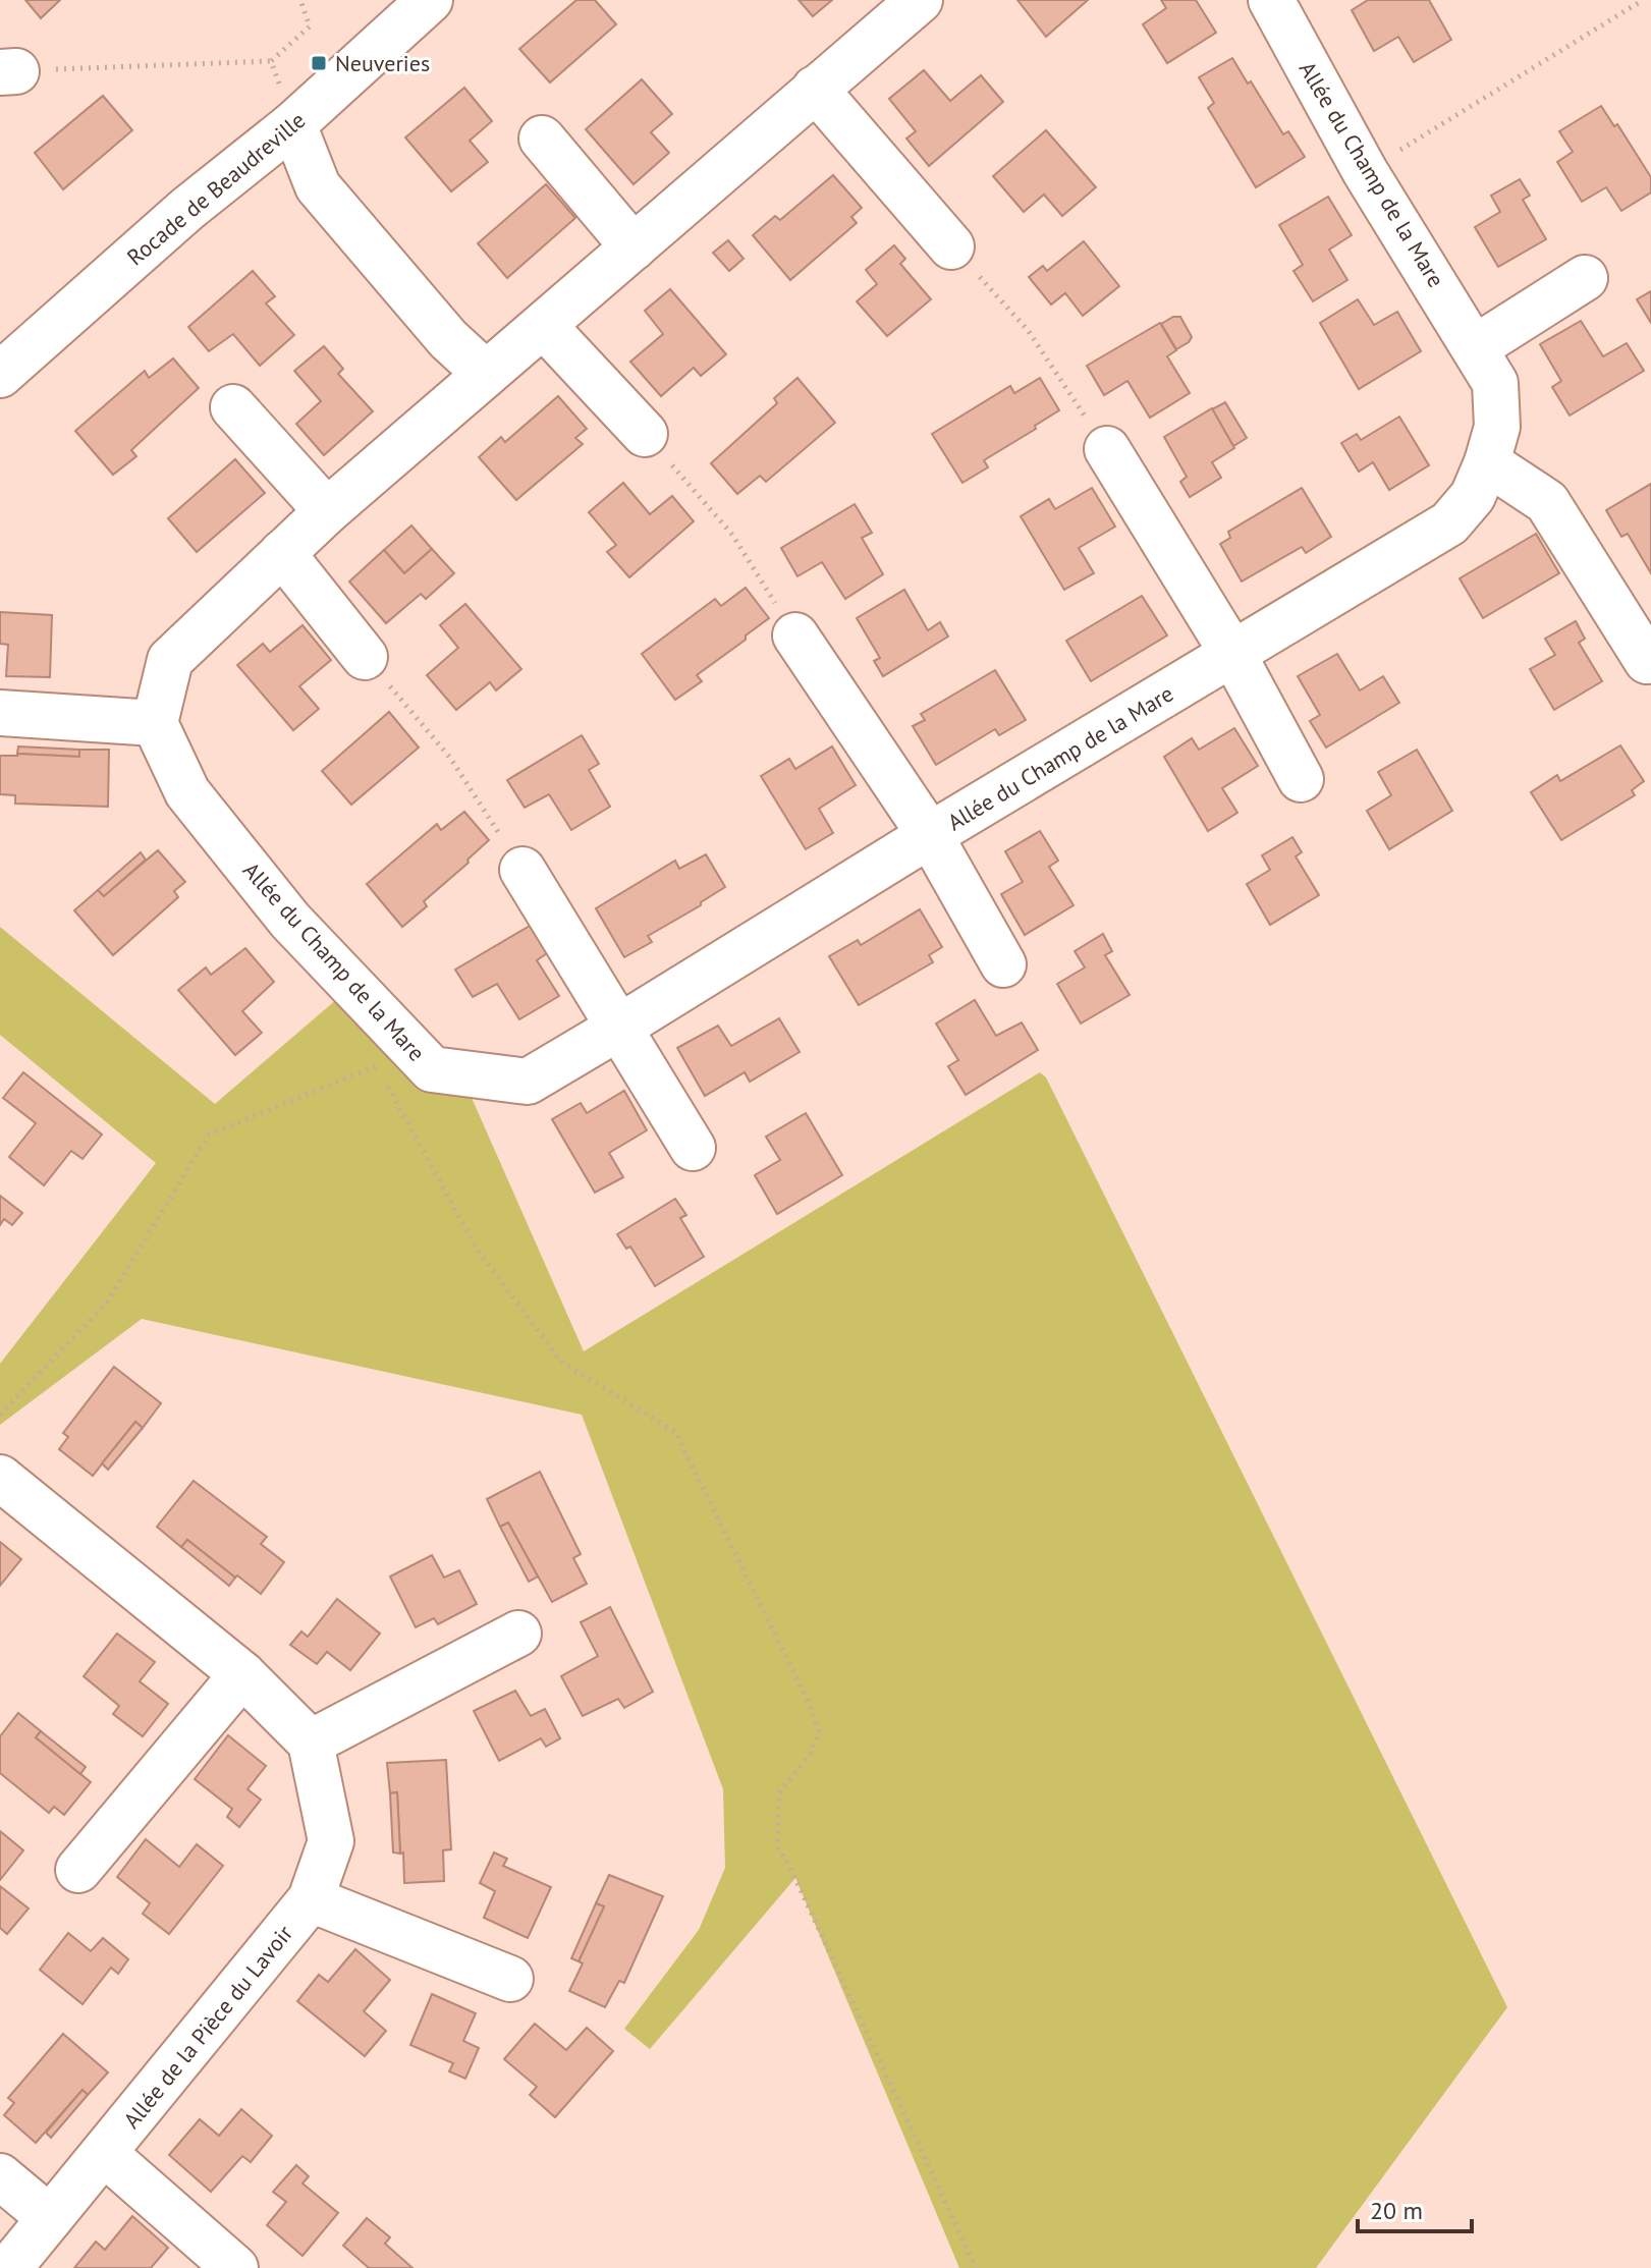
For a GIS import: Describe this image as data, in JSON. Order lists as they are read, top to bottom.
{
  "streets": {
    "street": ["Allée du Champ de la Mare", "Rocade de Beaudreville", "Allée de la Pièce du Lavoir"]
  },
  "places": {
    "transit": ["Neuveries"]
  },
  "scale_bar": "20 m"
}
